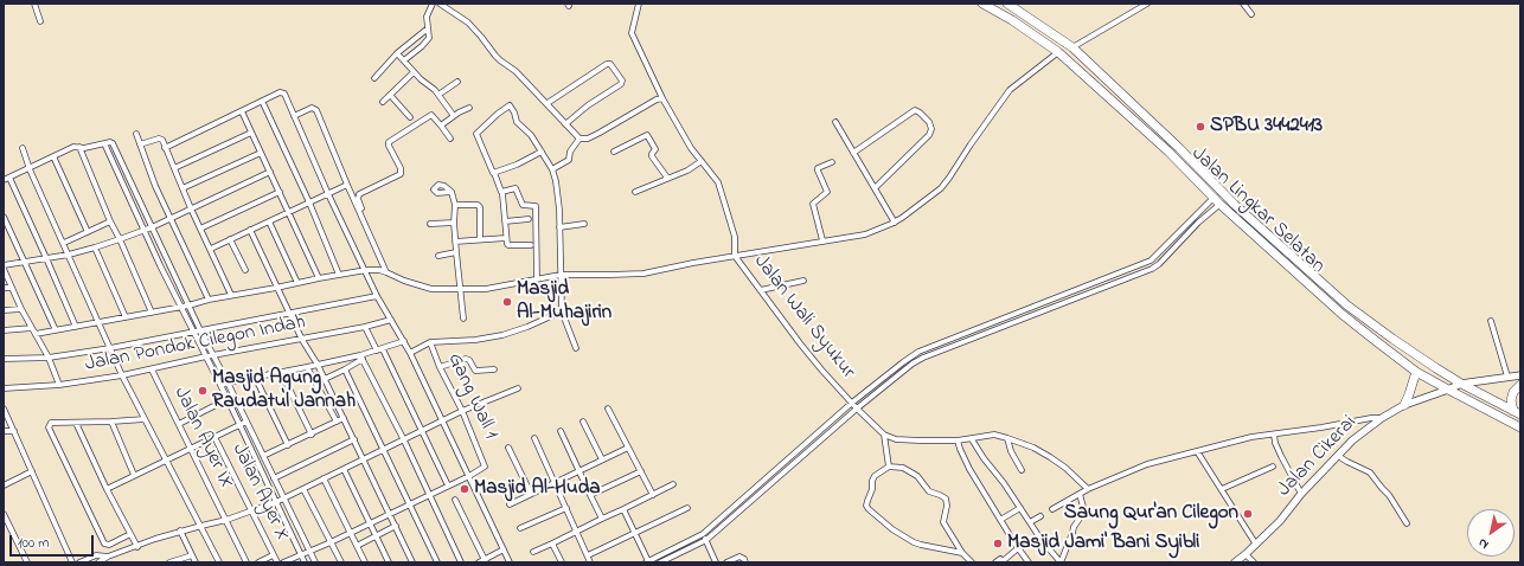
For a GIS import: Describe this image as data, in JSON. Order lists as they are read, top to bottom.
{
  "streets": {
    "highway": ["Jalan Lingkar Selatan"],
    "street": [
      "Jalan Wali Syukur",
      "Jalan Pondok Cilegon Indah",
      "Gang Wall 1",
      "Jalan Ayer IX",
      "Jalan Cikerai",
      "Jalan Ayer X"
    ]
  },
  "crossings": [
    ["Jalan Lingkar Selatan", "Jalan Cikerai"],
    ["Jalan Pondok Cilegon Indah", "Jalan Ayer IX"]
  ],
  "places": [
    "SPBU 3442413",
    "Masjid Al-Muhajirin",
    "Masjid Agung Raudatul Jannah",
    "Masjid Al-Huda",
    "Saung Qur'an Cilegon",
    "Masjid Jami' Bani Syibli"
  ],
  "scale_bar": "100 m",
  "north": "bottom left"
}
